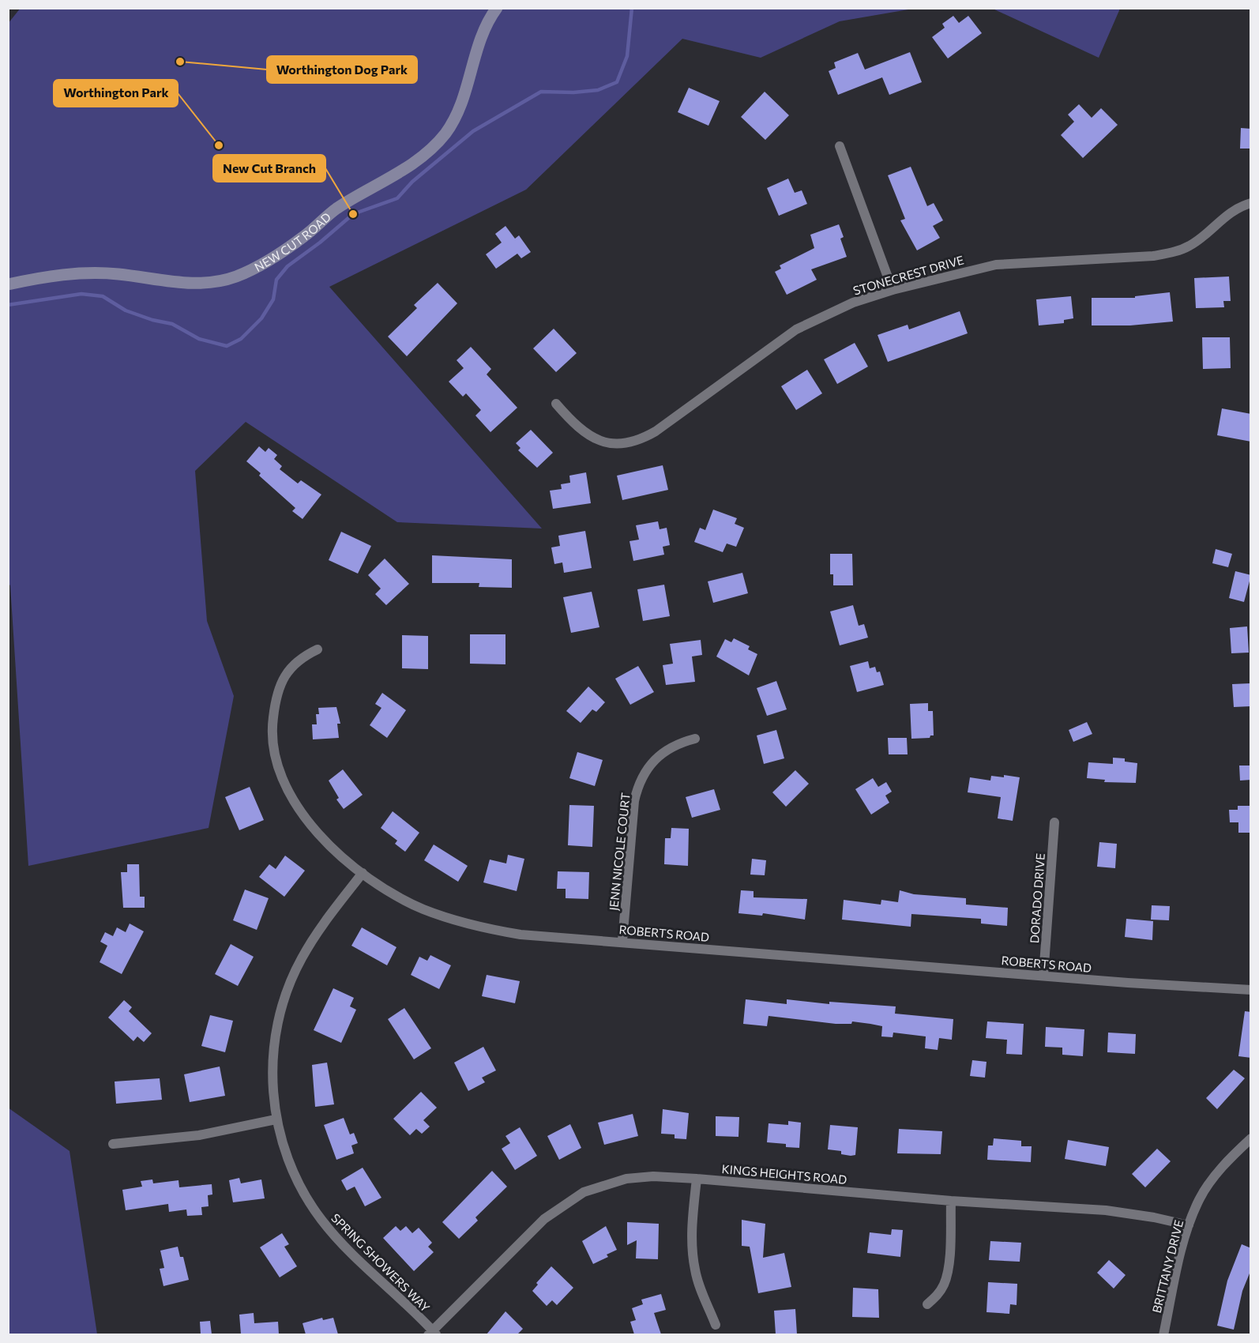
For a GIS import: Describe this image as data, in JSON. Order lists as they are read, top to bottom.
{
  "streets": {
    "street": [
      "NEW CUT ROAD",
      "STONECREST DRIVE",
      "JENN NICOLE COURT",
      "DORADO DRIVE",
      "ROBERTS ROAD",
      "KINGS HEIGHTS ROAD",
      "SPRING SHOWERS WAY",
      "BRITTANY DRIVE"
    ]
  },
  "crossings": [
    ["JENN NICOLE COURT", "ROBERTS ROAD"],
    ["DORADO DRIVE", "ROBERTS ROAD"],
    ["ROBERTS ROAD", "SPRING SHOWERS WAY"],
    ["KINGS HEIGHTS ROAD", "SPRING SHOWERS WAY"],
    ["KINGS HEIGHTS ROAD", "BRITTANY DRIVE"]
  ],
  "places": ["Worthington Dog Park", "Worthington Park", "New Cut Branch"]
}
